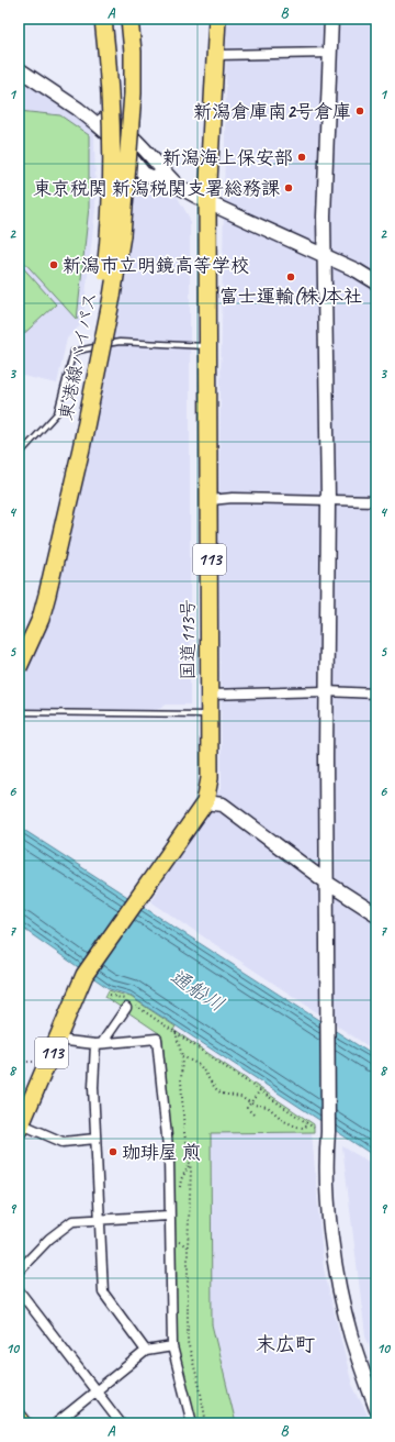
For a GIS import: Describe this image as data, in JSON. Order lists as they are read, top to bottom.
{
  "streets": {
    "highway": ["東港線バイパス", "113", "国道113号"]
  },
  "districts": ["末広町"],
  "water": ["通船川"],
  "places": [
    "新潟倉庫南2号倉庫",
    "新潟海上保安部",
    "東京税関 新潟税関支署総務課",
    "新潟市立明鏡高等学校",
    "富士運輸(株)本社",
    "珈琲屋 煎"
  ],
  "grid": {
    "columns": ["A", "B"],
    "rows": [
      "1",
      "2",
      "3",
      "4",
      "5",
      "6",
      "7",
      "8",
      "9",
      "10"
    ]
  }
}
